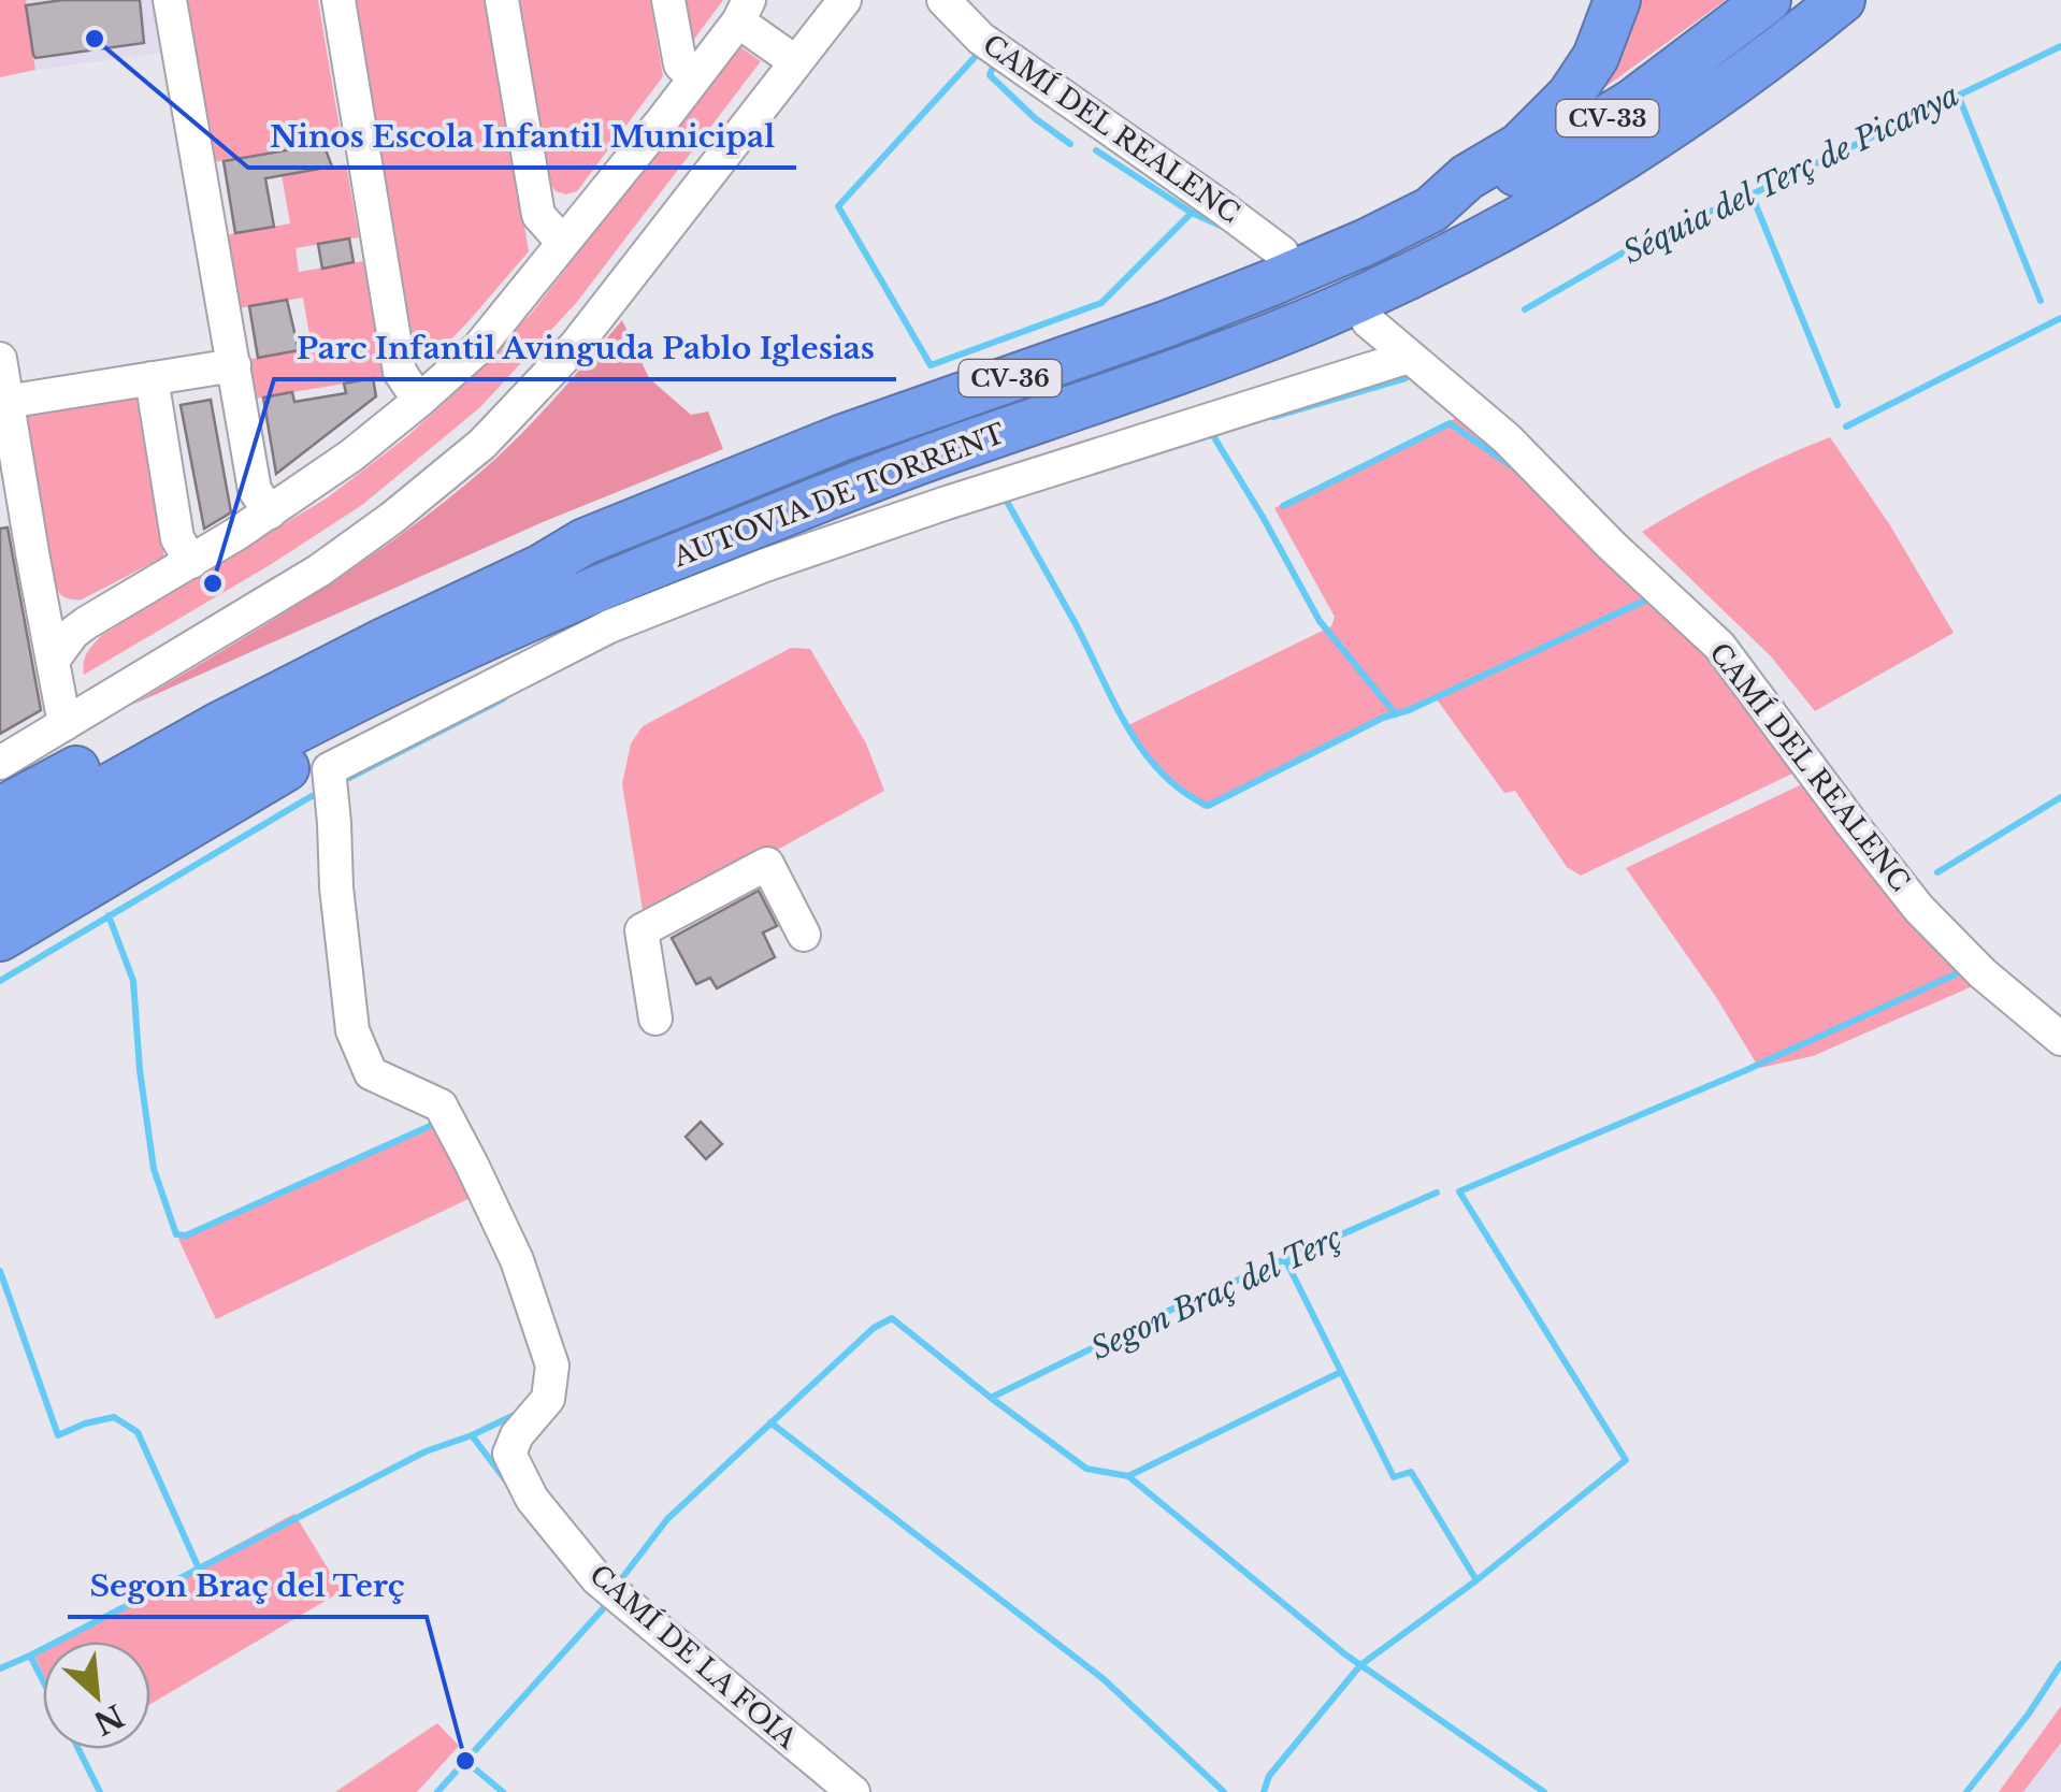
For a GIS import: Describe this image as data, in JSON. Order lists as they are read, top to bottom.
{
  "streets": {
    "highway": ["CV-33", "CV-36", "AUTOVIA DE TORRENT"],
    "street": ["CAMÍ DEL REALENC", "CAMÍ DE LA FOIA"]
  },
  "crossings": [
    ["CV-33", "AUTOVIA DE TORRENT"],
    ["CAMÍ DEL REALENC", "CAMÍ DE LA FOIA"]
  ],
  "water": ["Séquia del Terç de Picanya", "Segon Braç del Terç"],
  "places": ["Ninos Escola Infantil Municipal", "Parc Infantil Avinguda Pablo Iglesias", "Segon Braç del Terç"],
  "north": "bottom right"
}
